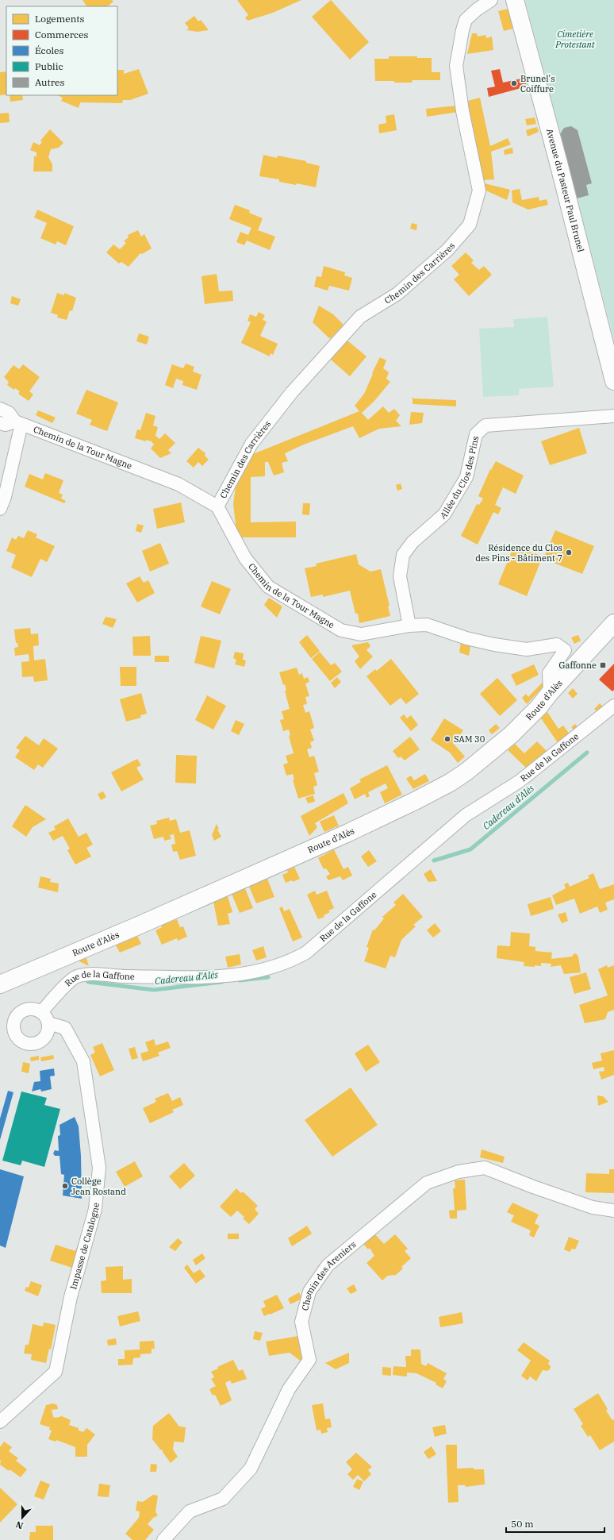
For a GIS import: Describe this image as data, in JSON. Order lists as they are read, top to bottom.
{
  "streets": {
    "main road": ["Avenue du Pasteur Paul Brunel", "Route d'Alès"],
    "street": [
      "Chemin des Carrières",
      "Chemin de la Tour Magne",
      "Allée du Clos des Pins",
      "Rue de la Gaffone",
      "Impasse de Catalogne",
      "Chemin des Areniers"
    ]
  },
  "crossings": [
    ["Chemin des Carrières", "Chemin de la Tour Magne"],
    ["Chemin de la Tour Magne", "Allée du Clos des Pins"],
    ["Chemin de la Tour Magne", "Route d'Alès"],
    ["Rue de la Gaffone", "Impasse de Catalogne"]
  ],
  "water": ["Cadereau d'Alès"],
  "parks": ["Cimetière Protestant"],
  "places": {
    "other": [
      "Brunel's Coiffure",
      "Résidence du Clos des Pins - Bâtiment 7",
      "SAM 30",
      "Collège Jean Rostand"
    ],
    "transit": ["Gaffonne"]
  },
  "legend": [
    "Logements",
    "Commerces",
    "Écoles",
    "Public",
    "Autres"
  ],
  "scale_bar": "50 m",
  "north": "bottom"
}
